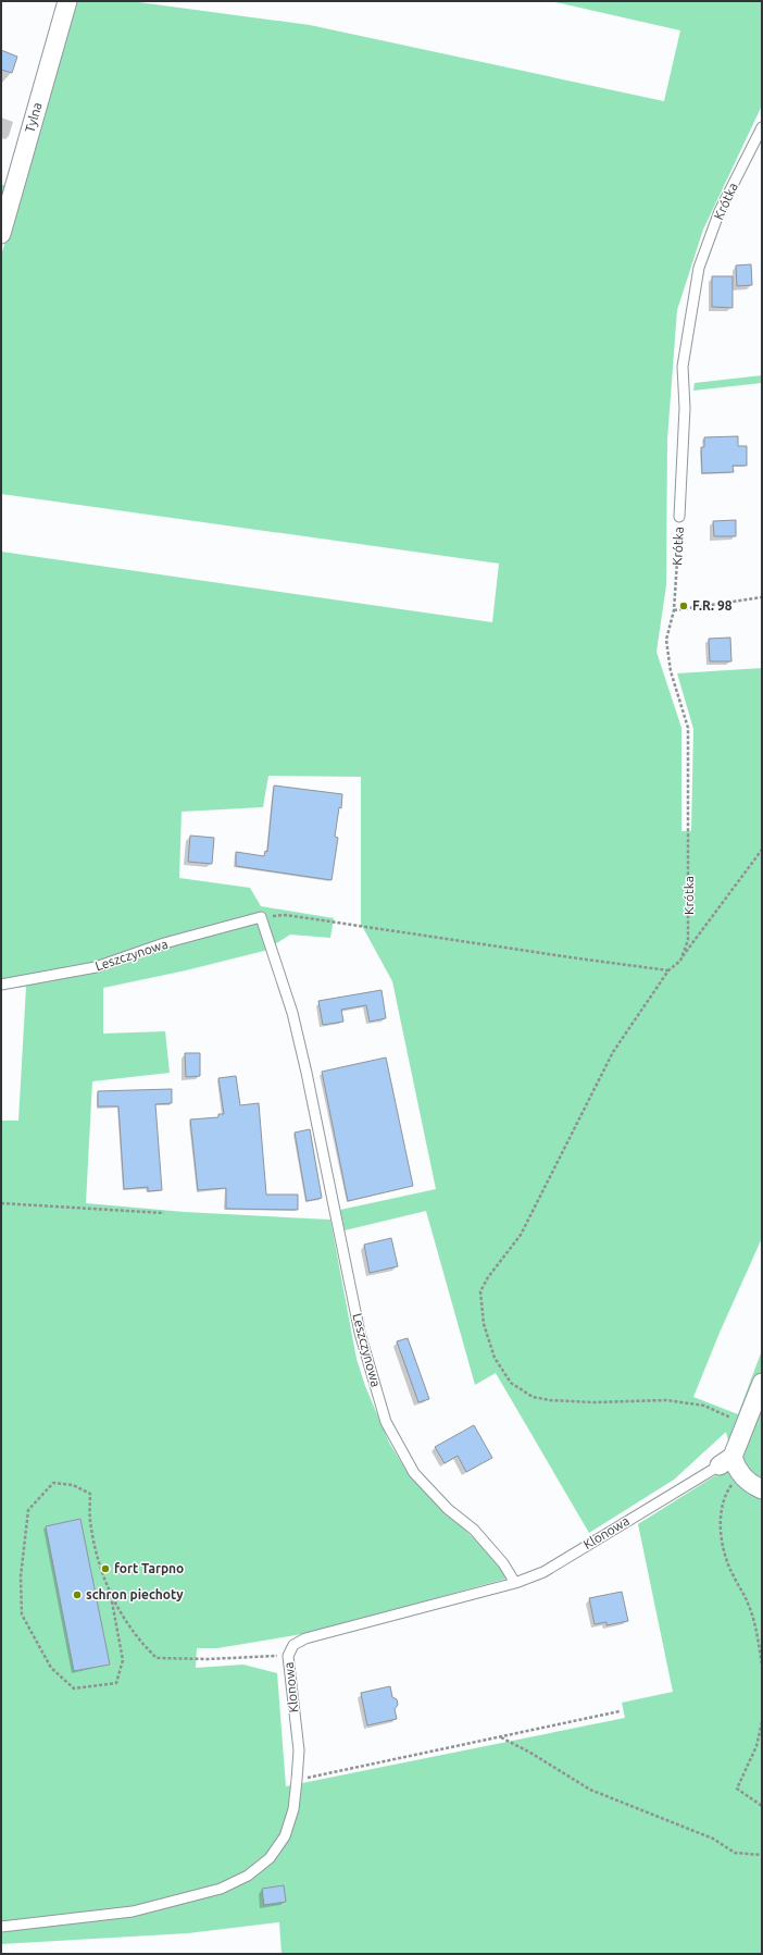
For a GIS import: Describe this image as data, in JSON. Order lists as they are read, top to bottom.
{
  "streets": {
    "street": ["Tylna"],
    "lane": ["Krótka", "Leszczynowa", "Klonowa"]
  },
  "crossings": [
    ["Leszczynowa", "Klonowa"]
  ],
  "places": ["F.R. 98", "fort Tarpno", "schron piechoty"]
}
